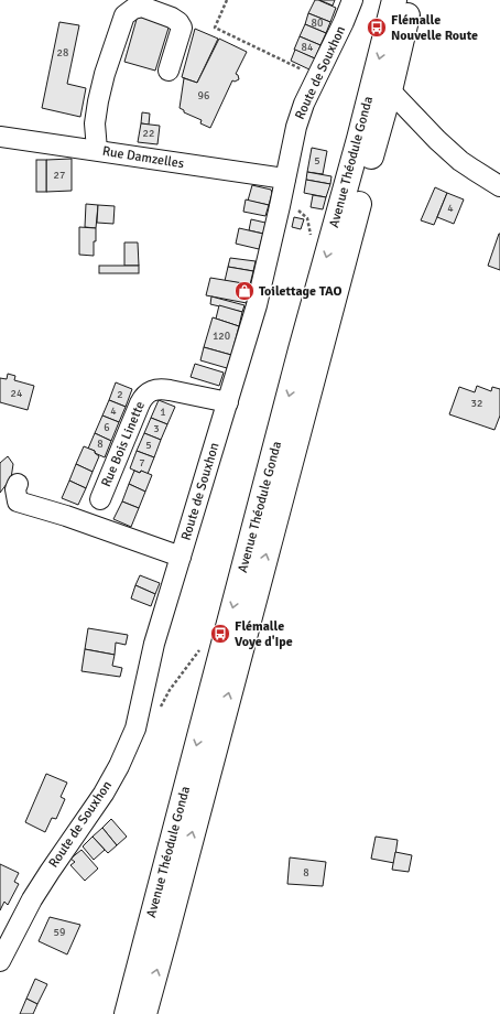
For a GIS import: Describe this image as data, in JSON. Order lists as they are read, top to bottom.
{
  "streets": {
    "main road": ["Avenue Théodule Gonda"],
    "street": ["Route de Souxhon", "Rue Damzelles", "Rue Bois Linette"]
  },
  "crossings": [
    ["Route de Souxhon", "Rue Damzelles"],
    ["Route de Souxhon", "Rue Bois Linette"]
  ],
  "places": {
    "bus stop": ["Flémalle Nouvelle Route", "Flémalle Voye d'Ipe"],
    "shop": ["Toilettage TAO"]
  },
  "house_numbers": [
    "80",
    "84",
    "28",
    "96",
    "22",
    "5",
    "27",
    "4",
    "120",
    "24",
    "2",
    "32",
    "4",
    "1",
    "6",
    "3",
    "8",
    "5",
    "7",
    "8",
    "59"
  ]
}
